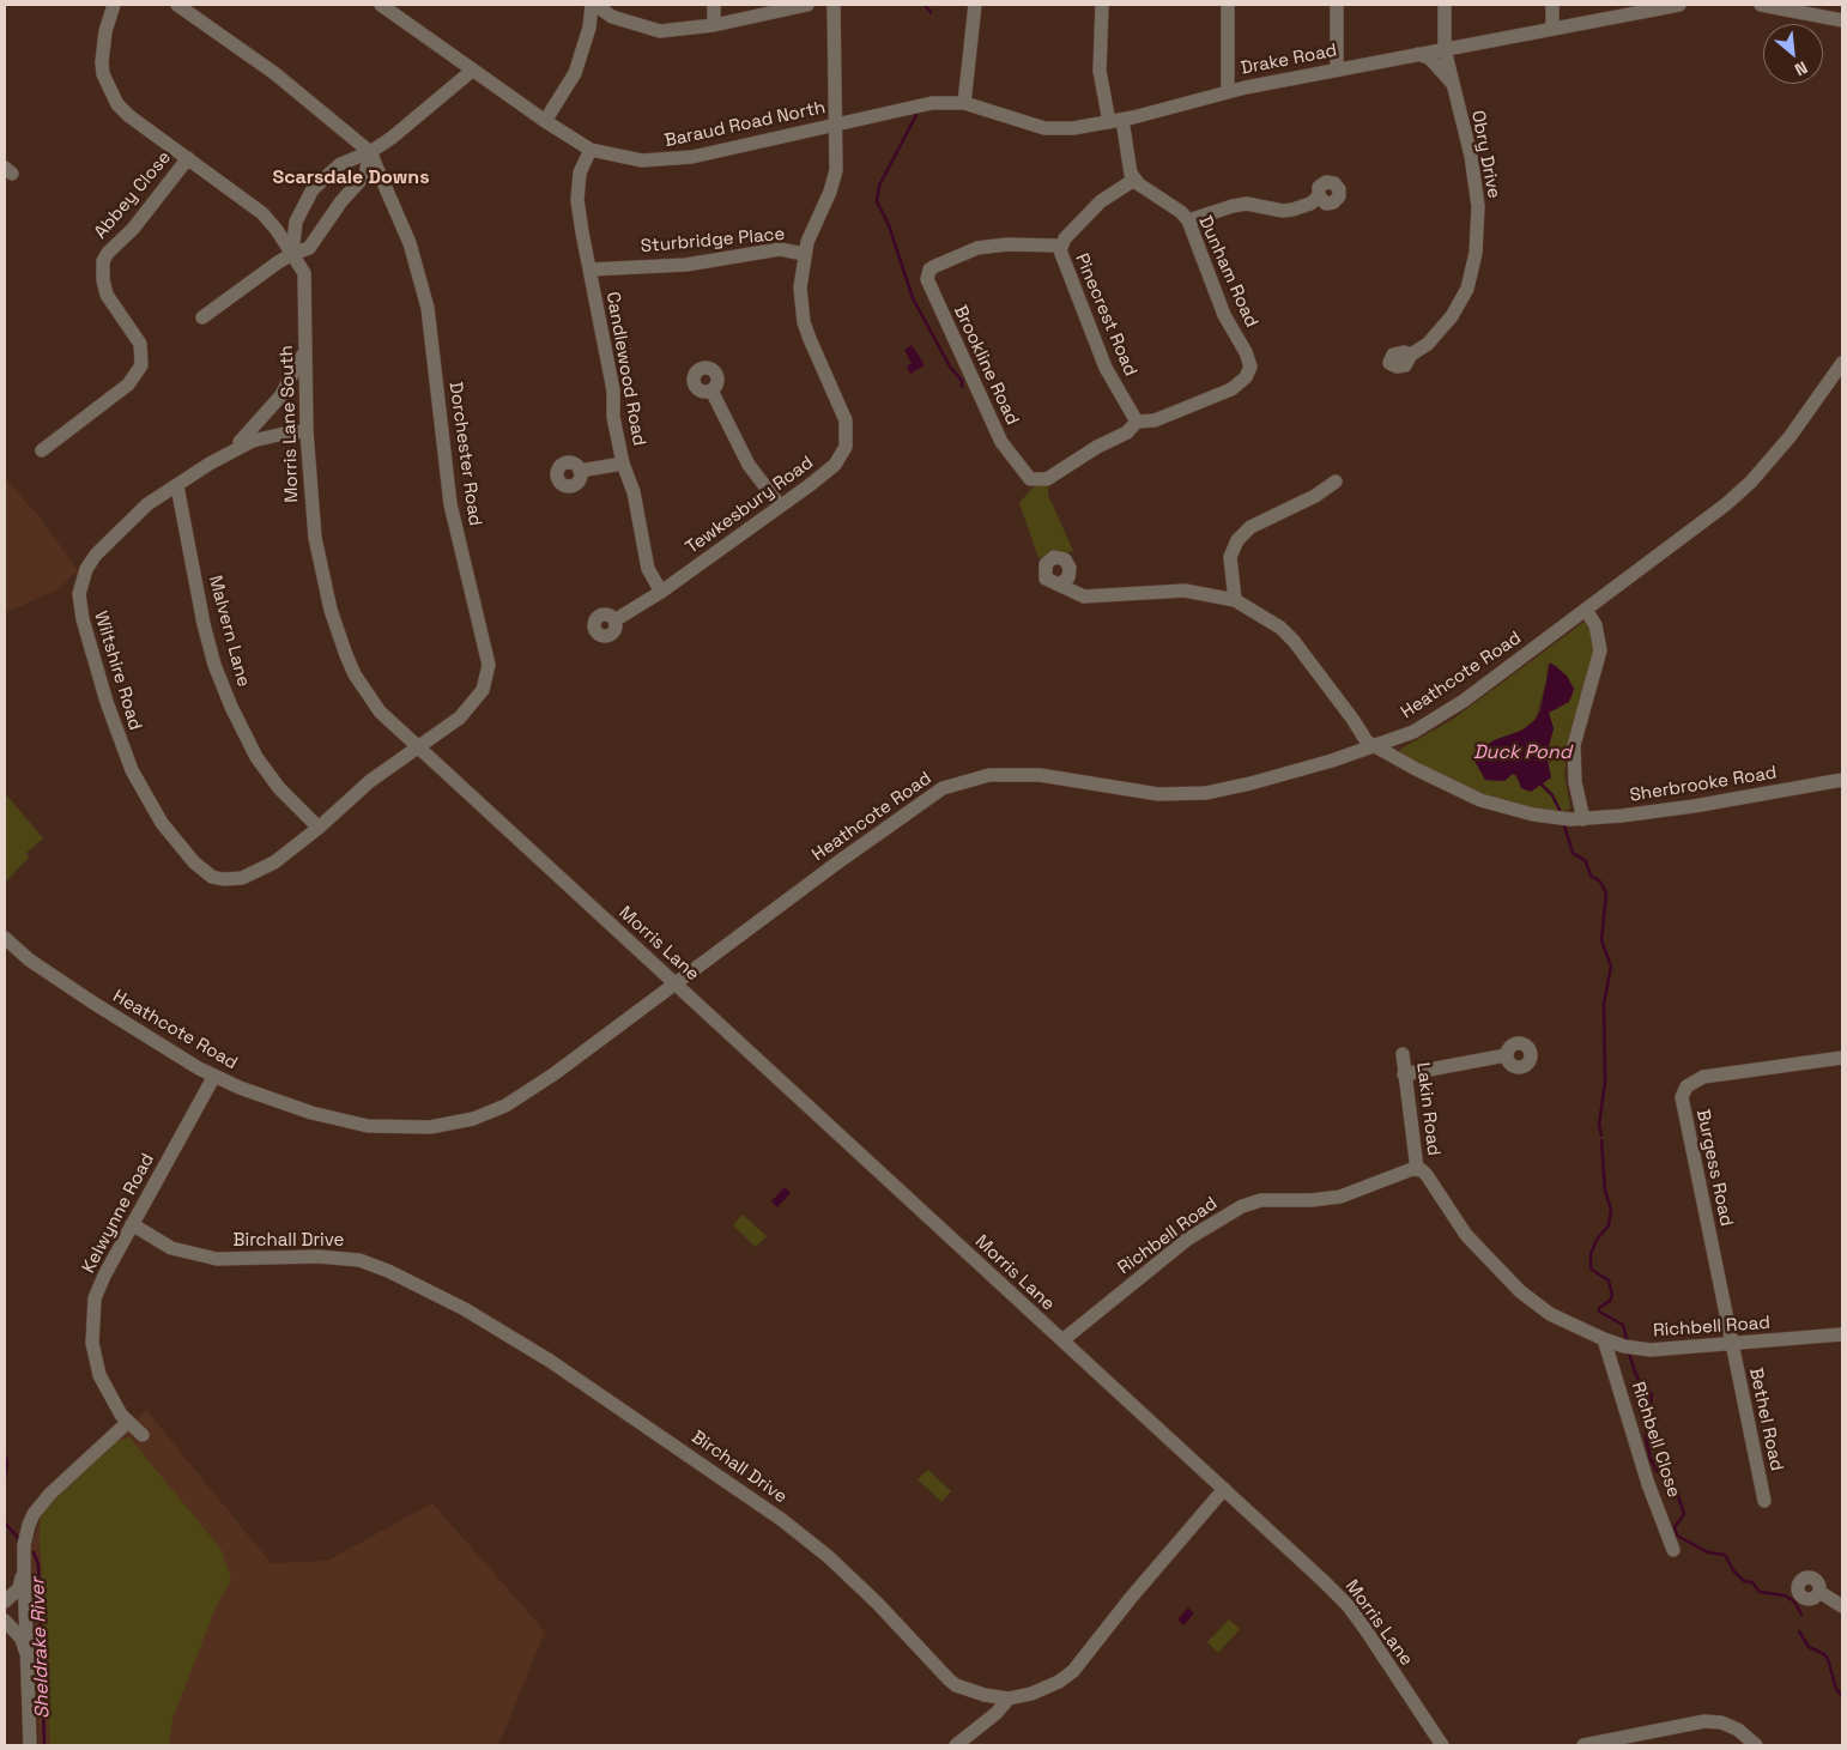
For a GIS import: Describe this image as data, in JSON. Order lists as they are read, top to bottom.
{
  "streets": {
    "street": [
      "Drake Road",
      "Baraud Road North",
      "Obry Drive",
      "Abbey Close",
      "Sturbridge Place",
      "Dunham Road",
      "Pinecrest Road",
      "Brookline Road",
      "Candlewood Road",
      "Morris Lane South",
      "Dorchester Road",
      "Tewkesbury Road",
      "Malvern Lane",
      "Wiltshire Road",
      "Heathcote Road",
      "Sherbrooke Road",
      "Morris Lane",
      "Lakin Road",
      "Burgess Road",
      "Kelwynne Road",
      "Richbell Road",
      "Birchall Drive",
      "Bethel Road",
      "Richbell Close"
    ]
  },
  "crossings": [
    ["Drake Road", "Baraud Road North"],
    ["Drake Road", "Obry Drive"],
    ["Baraud Road North", "Candlewood Road"],
    ["Baraud Road North", "Tewkesbury Road"],
    ["Abbey Close", "Morris Lane South"],
    ["Sturbridge Place", "Candlewood Road"],
    ["Sturbridge Place", "Tewkesbury Road"],
    ["Dunham Road", "Pinecrest Road"],
    ["Dunham Road", "Brookline Road"],
    ["Pinecrest Road", "Brookline Road"],
    ["Candlewood Road", "Tewkesbury Road"],
    ["Morris Lane South", "Dorchester Road"],
    ["Morris Lane South", "Wiltshire Road"],
    ["Morris Lane South", "Morris Lane"],
    ["Dorchester Road", "Malvern Lane"],
    ["Dorchester Road", "Wiltshire Road"],
    ["Malvern Lane", "Wiltshire Road"],
    ["Heathcote Road", "Sherbrooke Road"],
    ["Heathcote Road", "Morris Lane"],
    ["Heathcote Road", "Kelwynne Road"],
    ["Morris Lane", "Richbell Road"],
    ["Morris Lane", "Birchall Drive"],
    ["Lakin Road", "Richbell Road"],
    ["Burgess Road", "Richbell Road"],
    ["Burgess Road", "Bethel Road"],
    ["Kelwynne Road", "Birchall Drive"],
    ["Richbell Road", "Bethel Road"],
    ["Richbell Road", "Richbell Close"]
  ],
  "districts": ["Scarsdale Downs"],
  "water": ["Duck Pond", "Sheldrake River"],
  "north": "bottom right"
}
